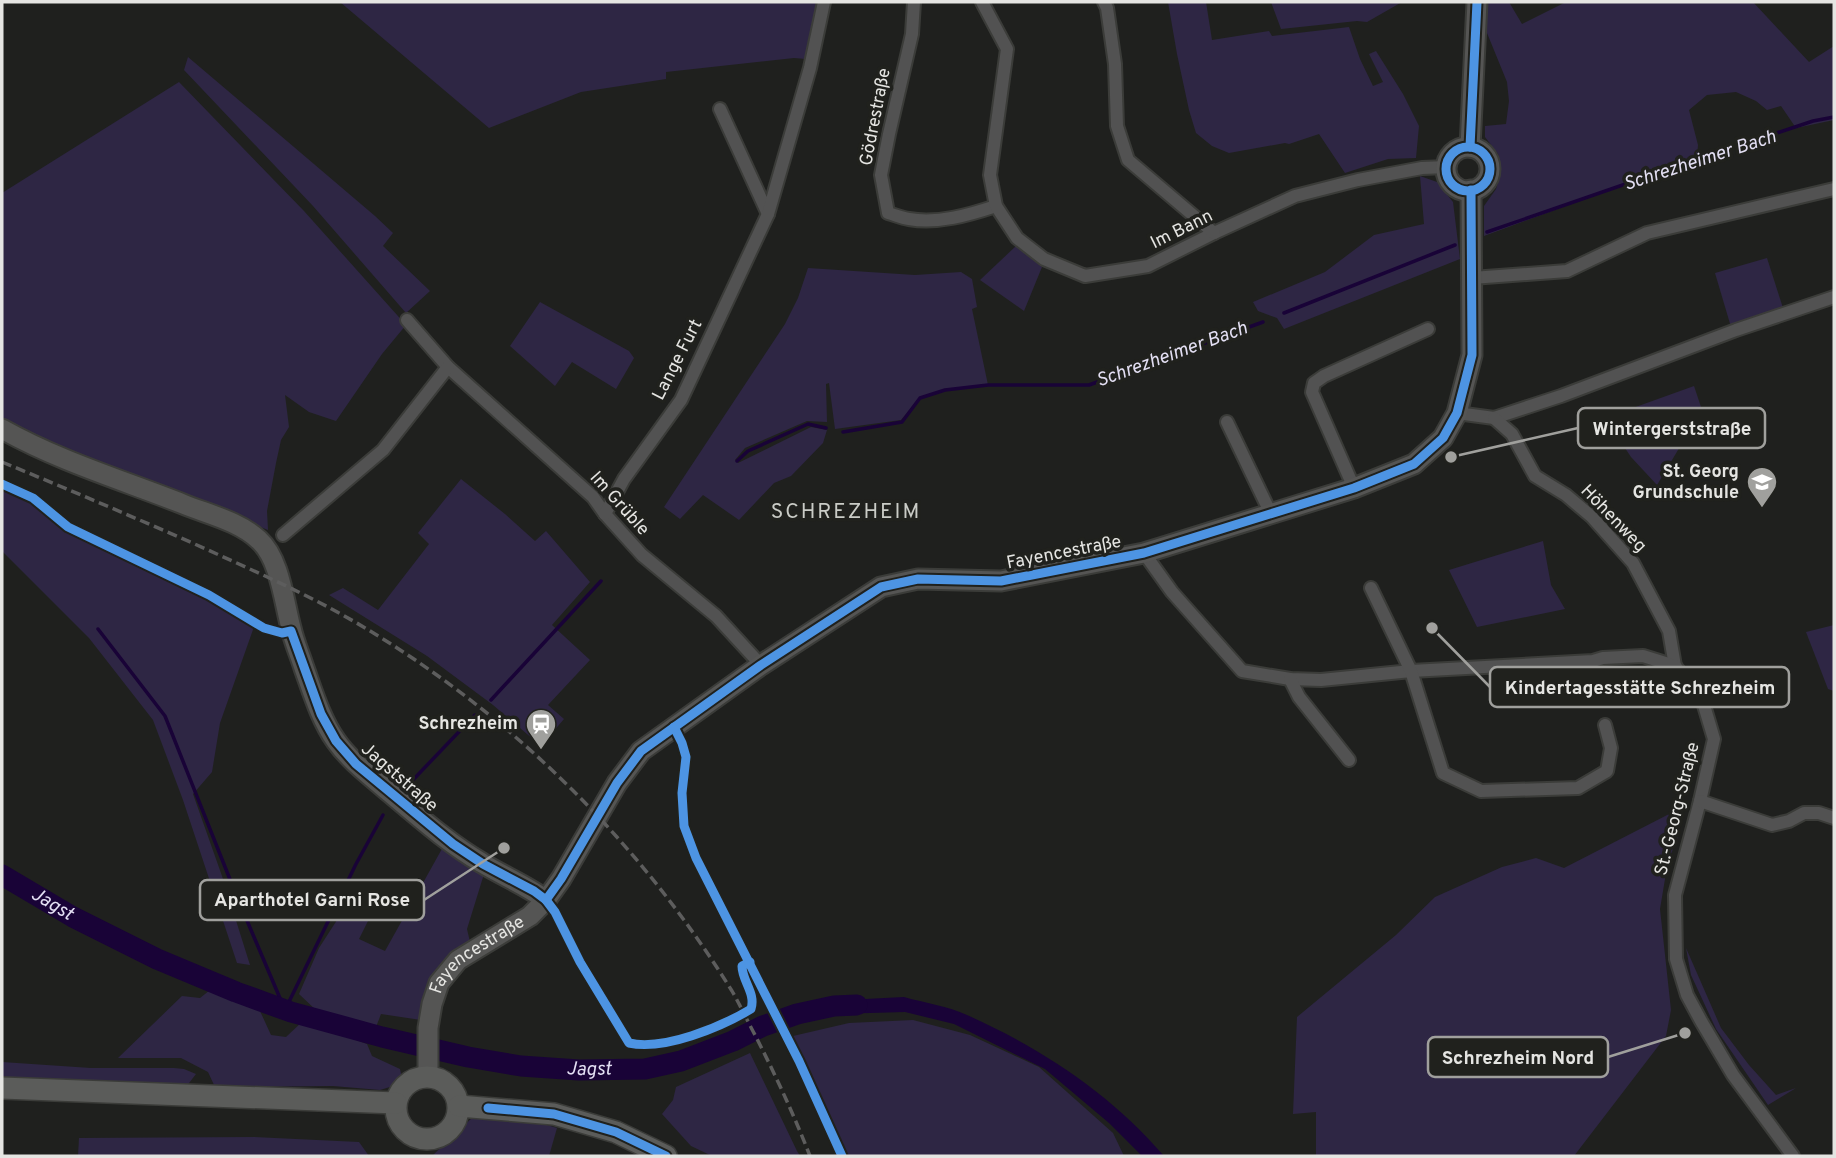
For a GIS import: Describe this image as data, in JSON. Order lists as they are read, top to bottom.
{
  "streets": {
    "street": [
      "Gödrestraße",
      "Im Bann",
      "Lange Furt",
      "Im Grüble",
      "Höhenweg",
      "Fayencestraße",
      "Jagststraße",
      "St.-Georg-Straße"
    ]
  },
  "crossings": [
    ["Gödrestraße", "Im Bann"],
    ["Im Bann", "Fayencestraße"],
    ["Lange Furt", "Im Grüble"],
    ["Im Grüble", "Fayencestraße"],
    ["Höhenweg", "St.-Georg-Straße"],
    ["Fayencestraße", "Jagststraße"]
  ],
  "districts": ["SCHREZHEIM"],
  "water": ["Schrezheimer Bach", "Jagst"],
  "places": {
    "other": [
      "Wintergerststraße",
      "Kindertagesstätte Schrezheim",
      "Aparthotel Garni Rose",
      "Schrezheim Nord"
    ],
    "school or university": ["St. Georg Grundschule"],
    "station": ["Schrezheim"]
  }
}
